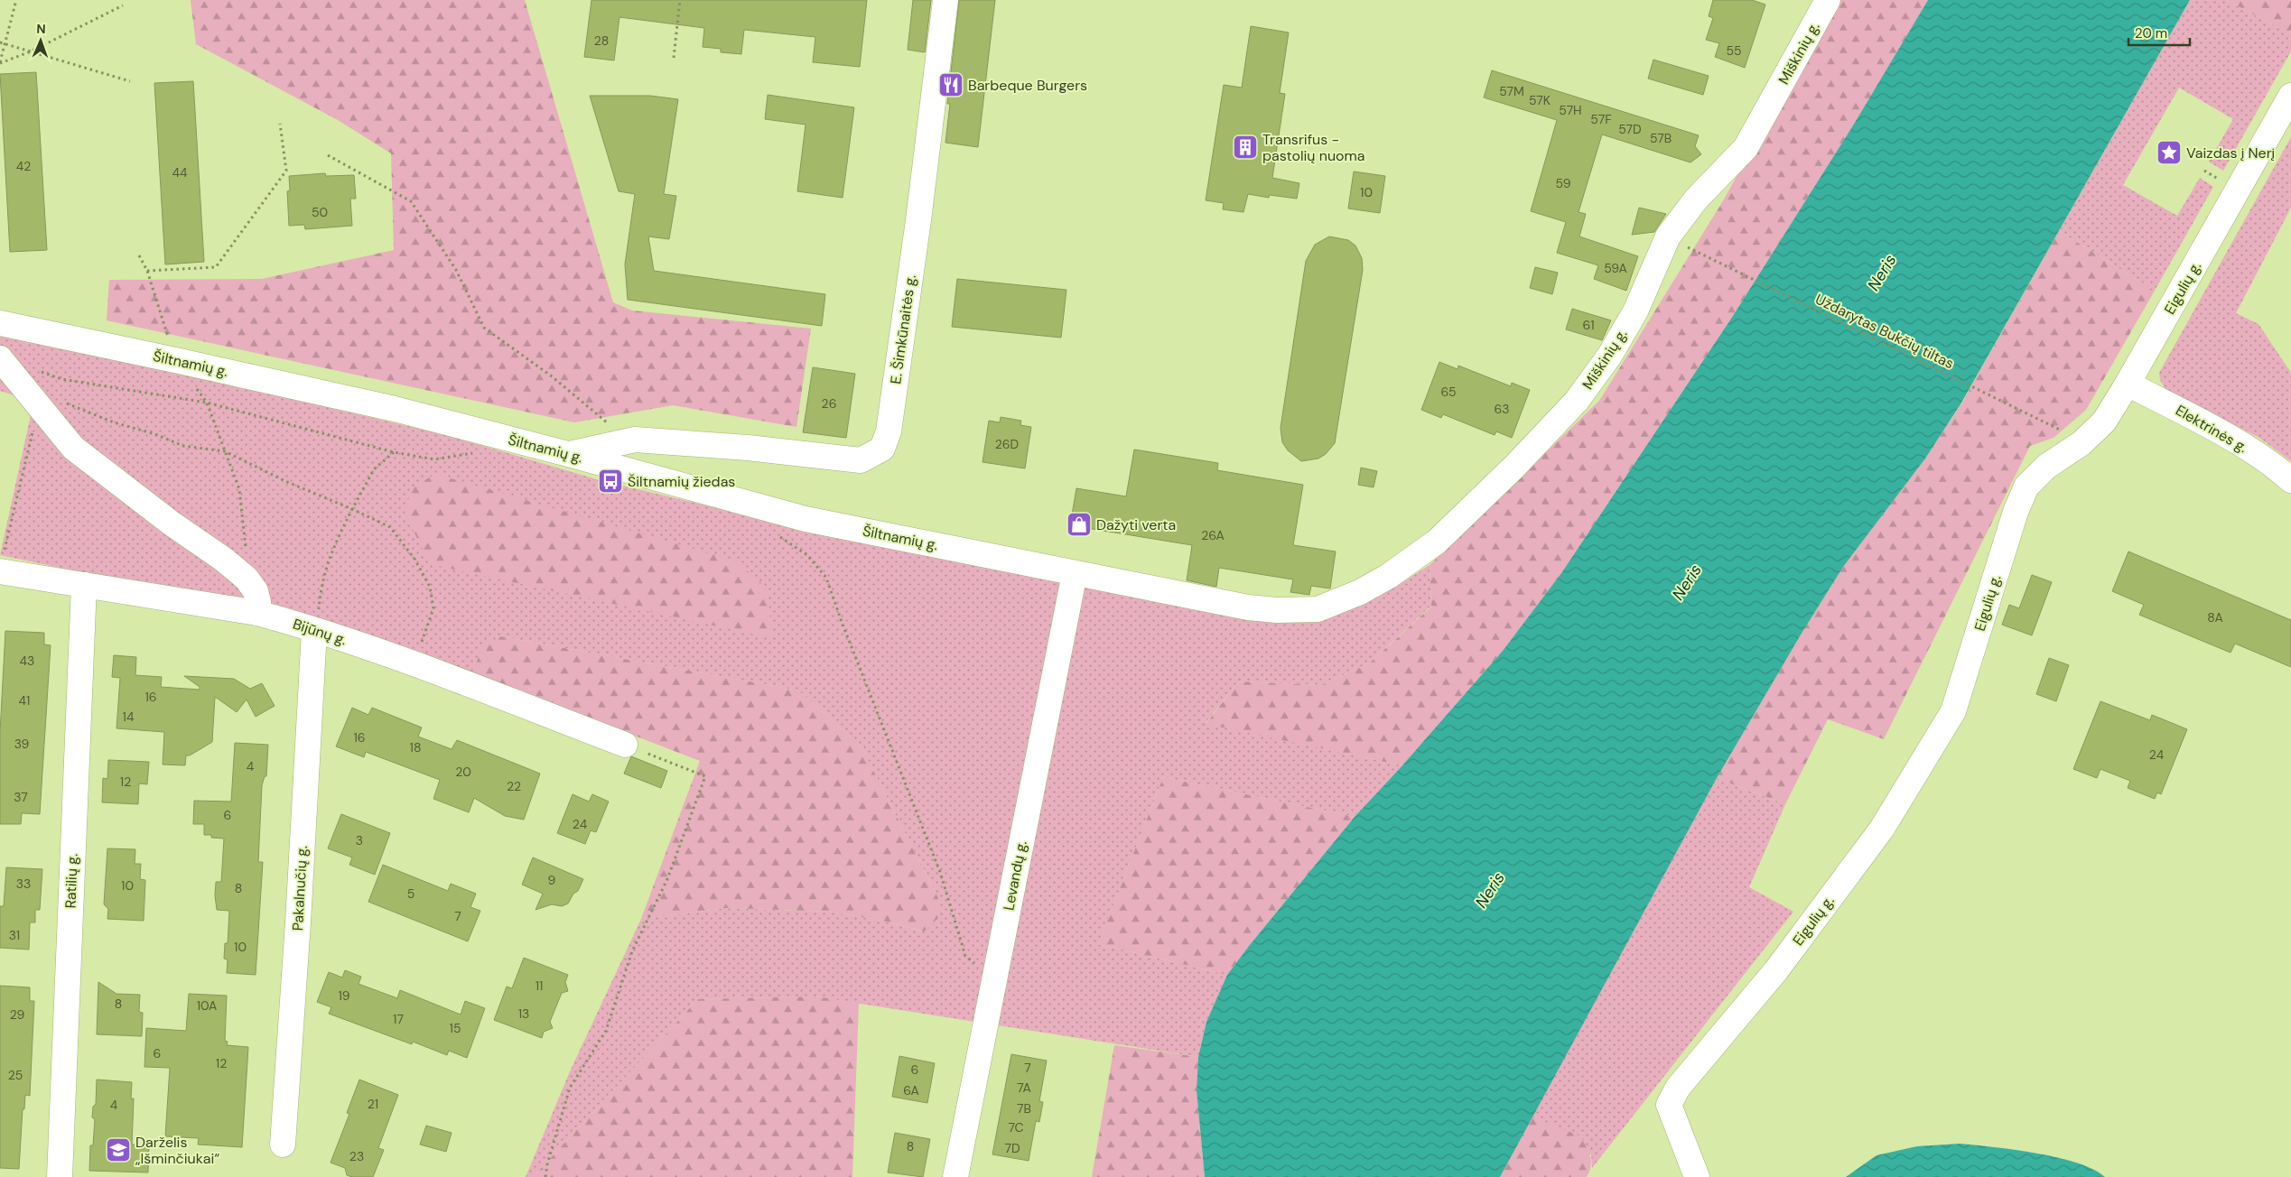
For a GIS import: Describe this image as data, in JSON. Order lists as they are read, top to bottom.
{
  "streets": {
    "street": [
      "Miškinių g.",
      "Eigulių g.",
      "E. Šimkūnaitės g.",
      "Šiltnamių g.",
      "Elektrinės g.",
      "Bijūnų g.",
      "Levandų g.",
      "Ratilių g.",
      "Pakalnučių g."
    ],
    "path": ["Uždarytas Bukčių tiltas"]
  },
  "crossings": [
    ["Miškinių g.", "Šiltnamių g."],
    ["Eigulių g.", "Elektrinės g."],
    ["E. Šimkūnaitės g.", "Šiltnamių g."],
    ["Šiltnamių g.", "Levandų g."],
    ["Bijūnų g.", "Ratilių g."],
    ["Bijūnų g.", "Pakalnučių g."]
  ],
  "water": ["Neris"],
  "places": {
    "restaurant": ["Barbeque Burgers"],
    "building": ["Transrifus - pastolių nuoma"],
    "place": ["Vaizdas į Nerį"],
    "bus stop": ["Šiltnamių žiedas"],
    "shop": ["Dažyti verta"],
    "school or university": ["Darželis „Išminčiukai“"]
  },
  "house_numbers": [
    "28",
    "55",
    "57M",
    "57K",
    "57H",
    "57F",
    "57D",
    "57B",
    "42",
    "44",
    "59",
    "10",
    "50",
    "59A",
    "61",
    "65",
    "26",
    "63",
    "26D",
    "26A",
    "8A",
    "43",
    "16",
    "41",
    "14",
    "16",
    "39",
    "18",
    "24",
    "4",
    "20",
    "12",
    "22",
    "37",
    "6",
    "24",
    "3",
    "9",
    "33",
    "10",
    "8",
    "5",
    "7",
    "31",
    "10",
    "11",
    "19",
    "8",
    "10A",
    "13",
    "29",
    "17",
    "15",
    "6",
    "12",
    "7",
    "6",
    "25",
    "7A",
    "6A",
    "21",
    "4",
    "7B",
    "7C",
    "8",
    "7D",
    "23"
  ],
  "scale_bar": "20 m",
  "north": "top"
}
